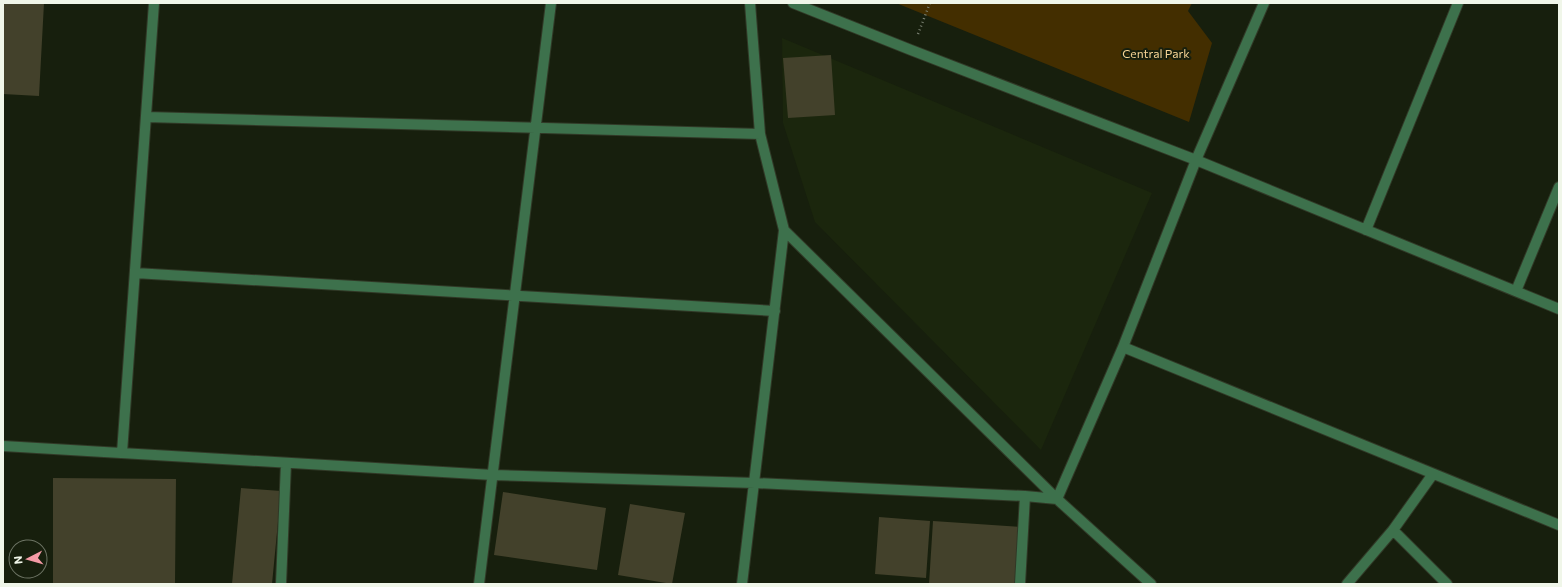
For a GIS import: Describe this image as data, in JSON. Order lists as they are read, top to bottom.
{
  "parks": ["Central Park"],
  "north": "left"
}
